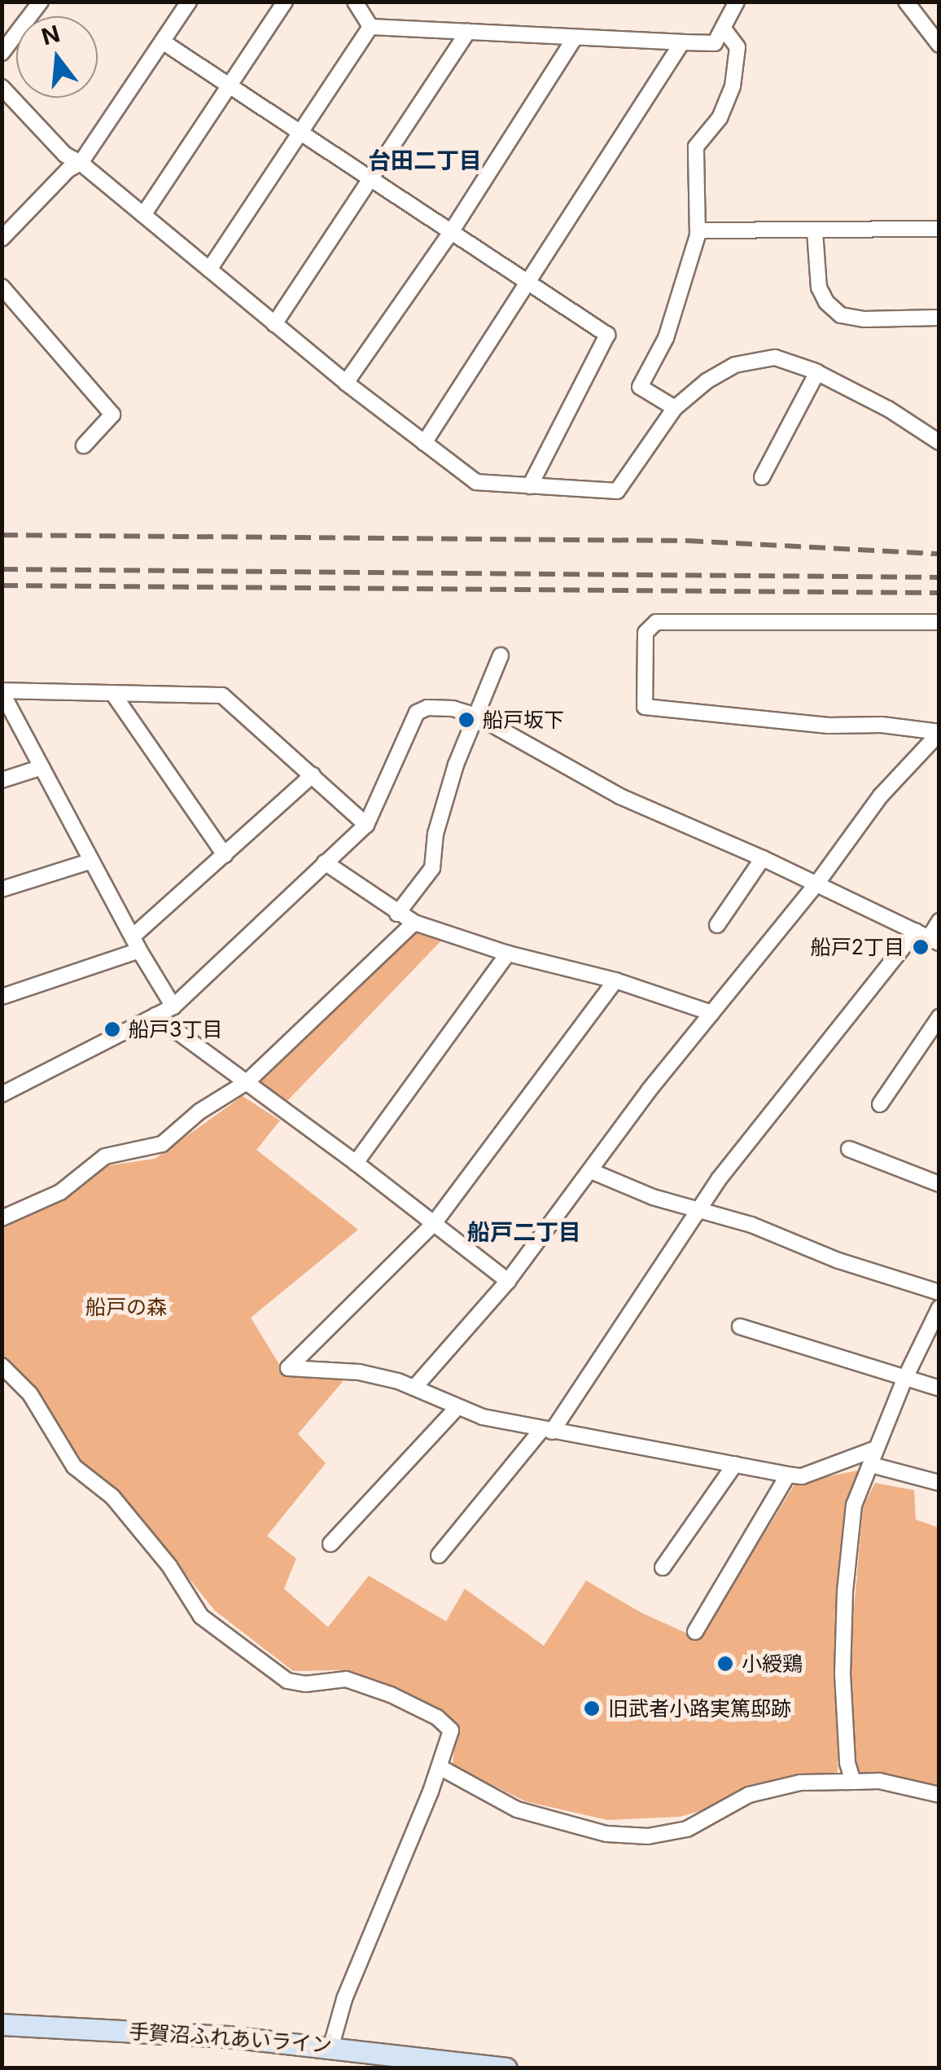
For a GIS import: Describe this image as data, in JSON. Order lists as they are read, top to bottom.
{
  "streets": {
    "street": ["手賀沼ふれあいライン"]
  },
  "districts": ["台田二丁目", "船戸二丁目"],
  "parks": ["船戸の森"],
  "places": [
    "船戸坂下",
    "船戸2丁目",
    "船戸3丁目",
    "小綬鶏",
    "旧武者小路実篤邸跡"
  ],
  "north": "top"
}
